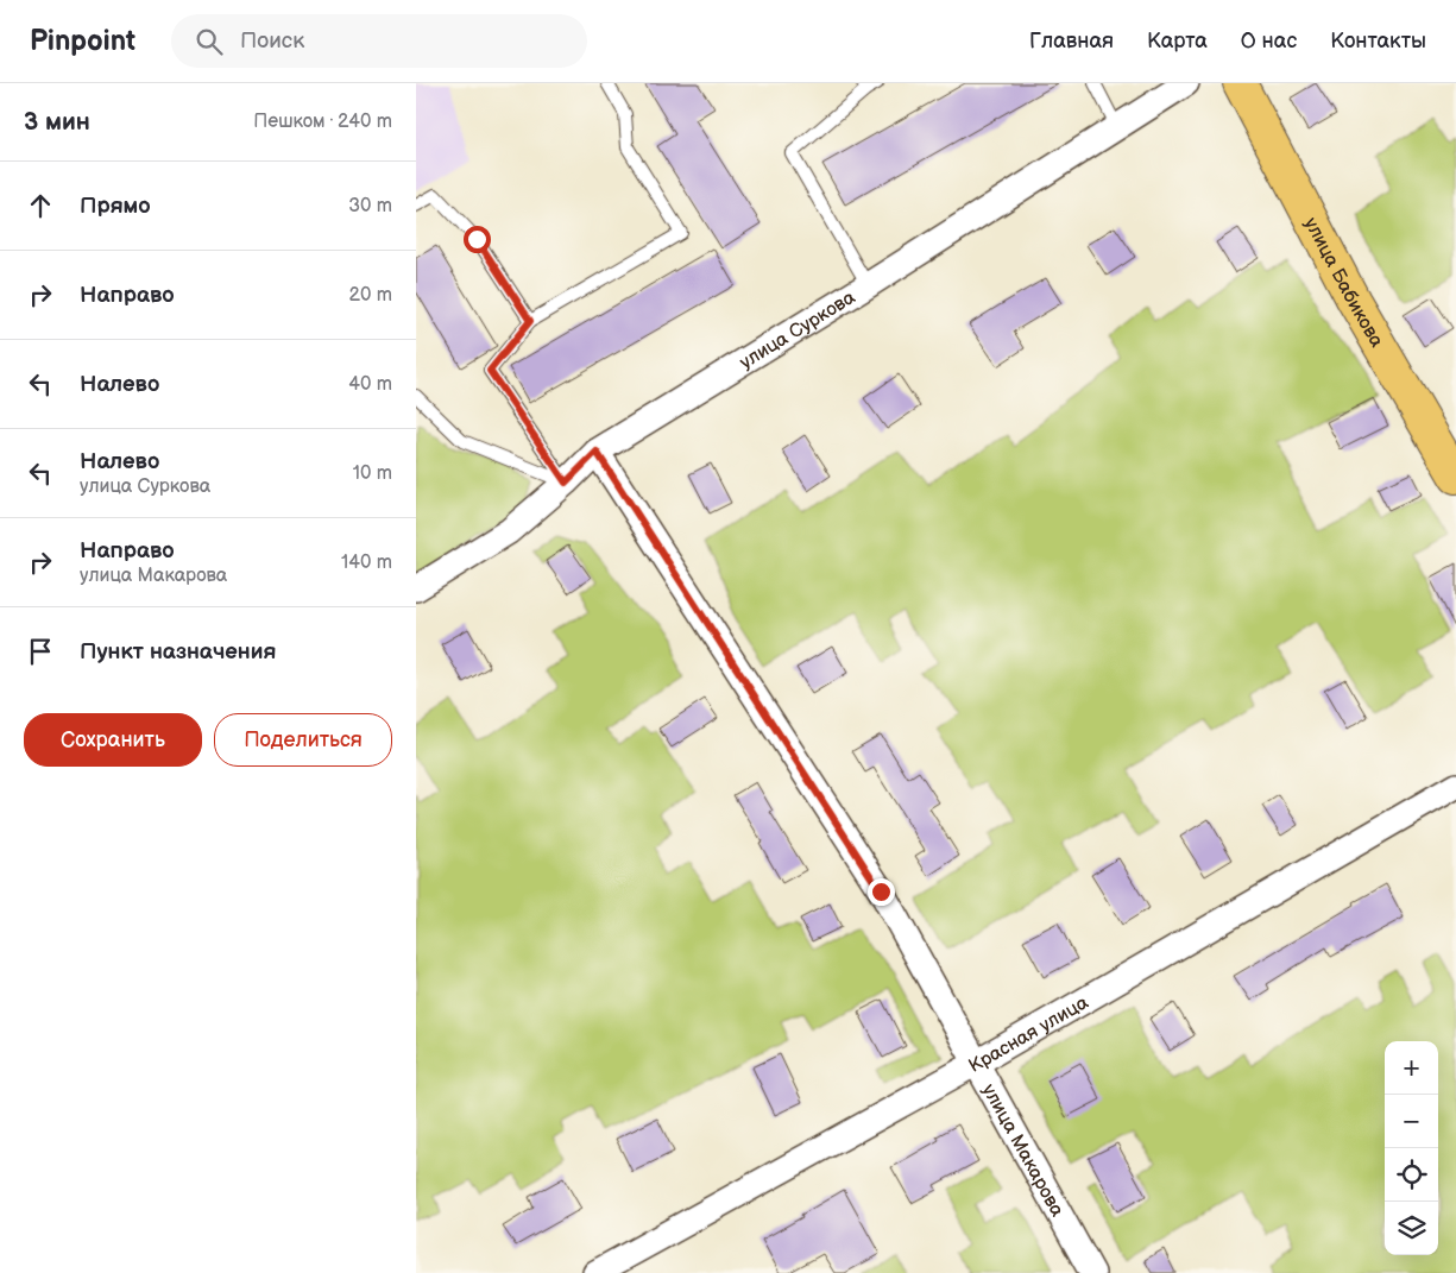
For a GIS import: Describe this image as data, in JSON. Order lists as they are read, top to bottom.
{
  "streets": {
    "main road": ["улица Бабикова"],
    "street": ["улица Суркова", "Красная улица", "улица Макарова"]
  },
  "crossings": [
    ["улица Суркова", "улица Макарова"],
    ["Красная улица", "улица Макарова"]
  ],
  "page": {
    "header": "Pinpoint",
    "search": "Поиск",
    "nav": [
      "Главная",
      "Карта",
      "О нас",
      "Контакты"
    ],
    "heading": ["3 мин", "Пешком · 240 m"],
    "list": [
      ["Прямо", "30 m"],
      ["Направо", "20 m"],
      ["Налево", "40 m"],
      ["Налево", "улица Суркова", "10 m"],
      ["Направо", "улица Макарова", "140 m"],
      "Пункт назначения"
    ],
    "buttons": ["Сохранить", "Поделиться"],
    "map_buttons": ["+", "−"]
  }
}
